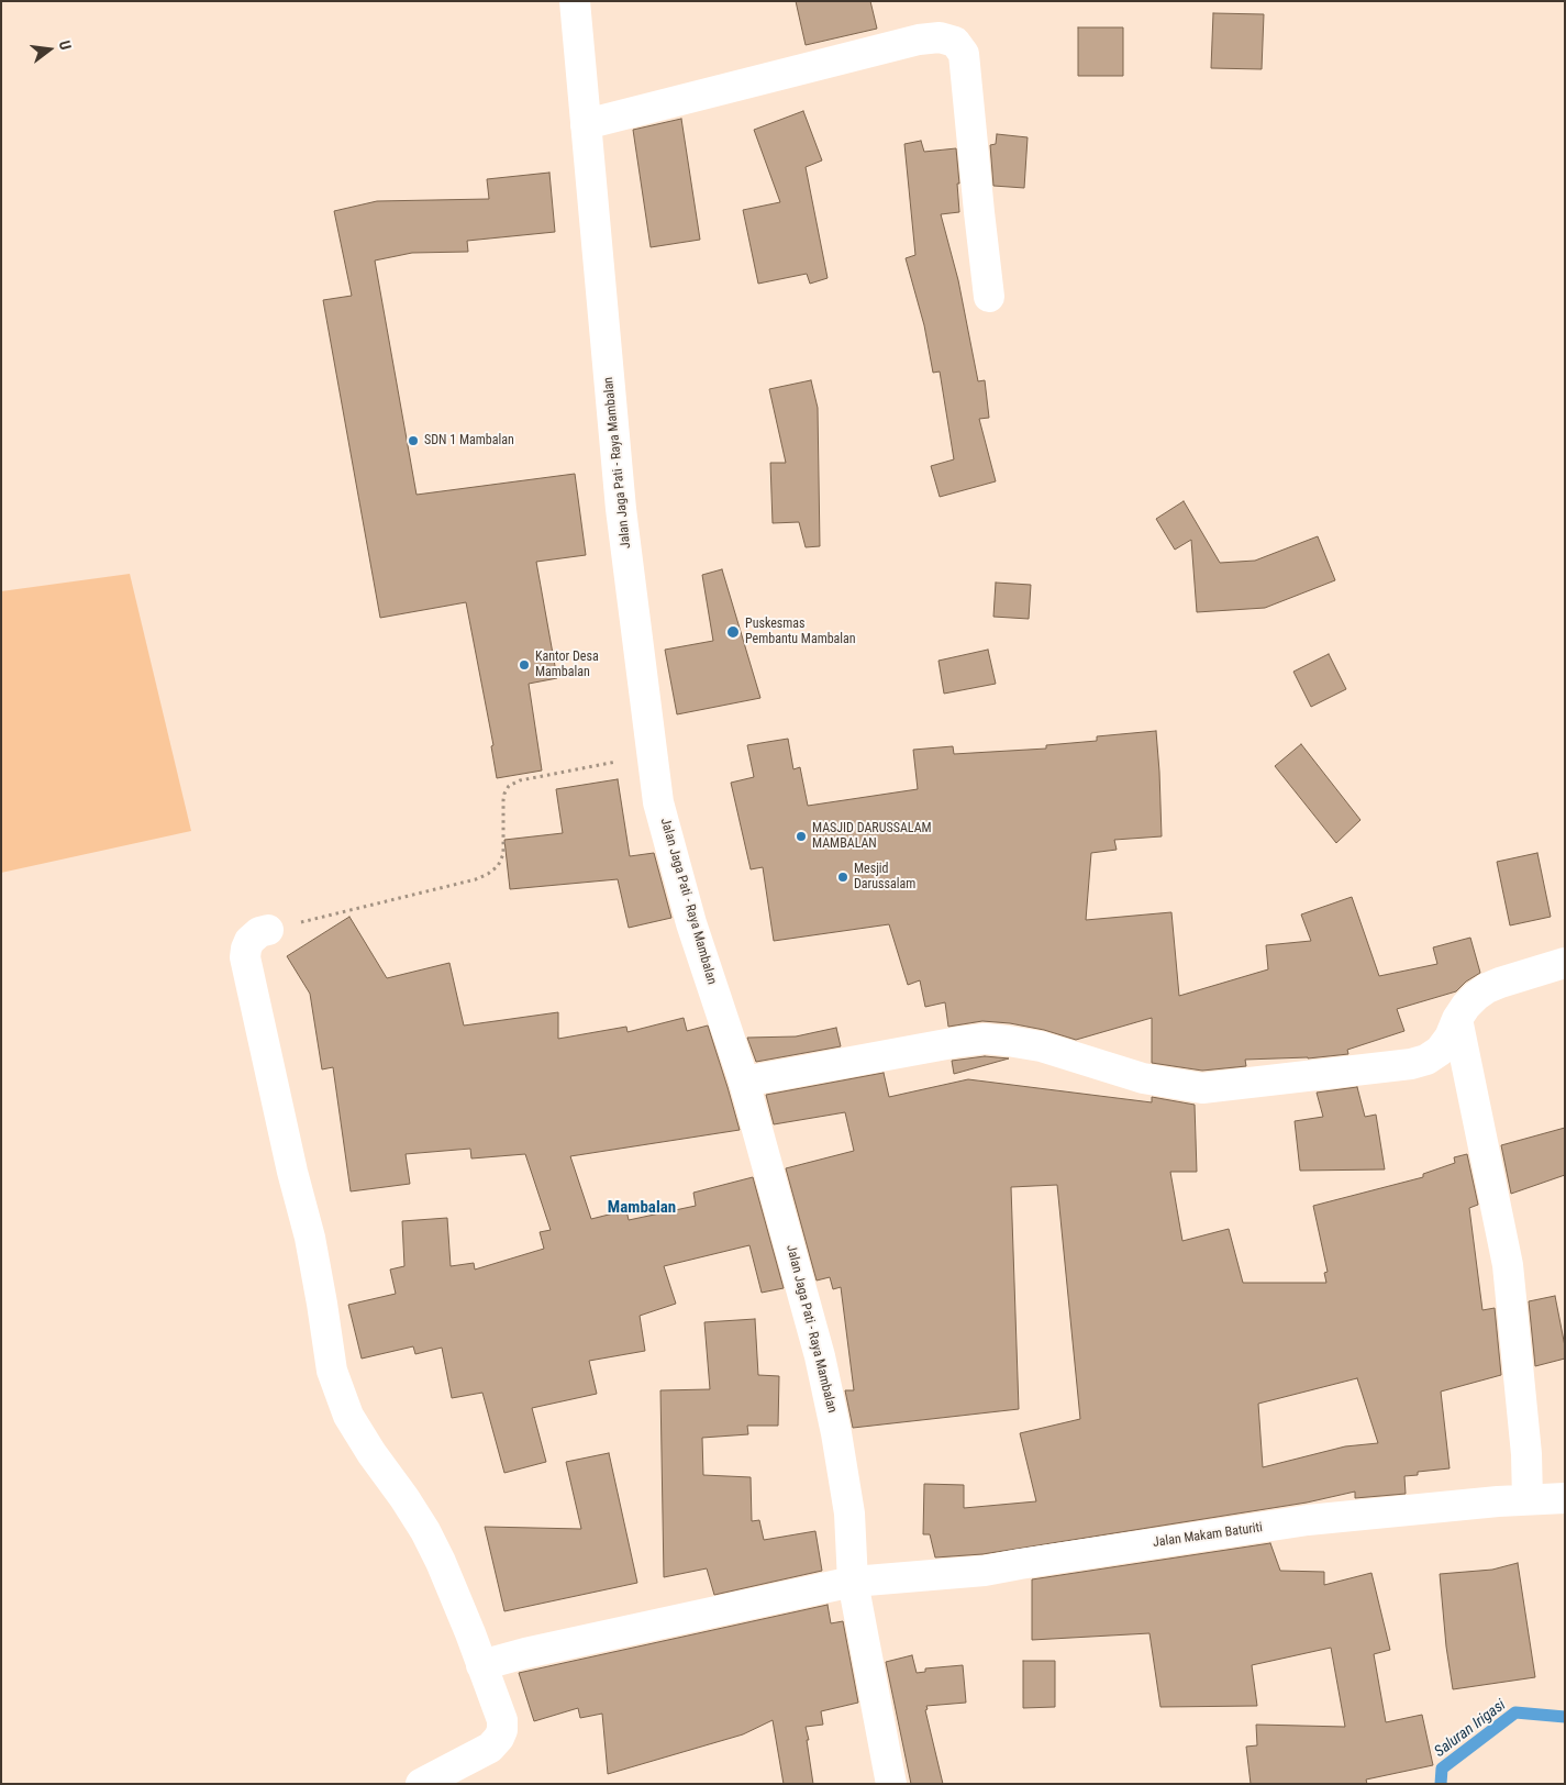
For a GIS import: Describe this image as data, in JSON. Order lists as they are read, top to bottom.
{
  "streets": {
    "street": ["Jalan Jaga Pati - Raya Mambalan", "Jalan Makam Baturiti"]
  },
  "crossings": [
    ["Jalan Jaga Pati - Raya Mambalan", "Jalan Makam Baturiti"]
  ],
  "districts": ["Mambalan"],
  "water": ["Saluran Irigasi"],
  "places": [
    "SDN 1 Mambalan",
    "Puskesmas Pembantu Mambalan",
    "Kantor Desa Mambalan",
    "MASJID DARUSSALAM MAMBALAN",
    "Mesjid Darussalam"
  ],
  "north": "right"
}
